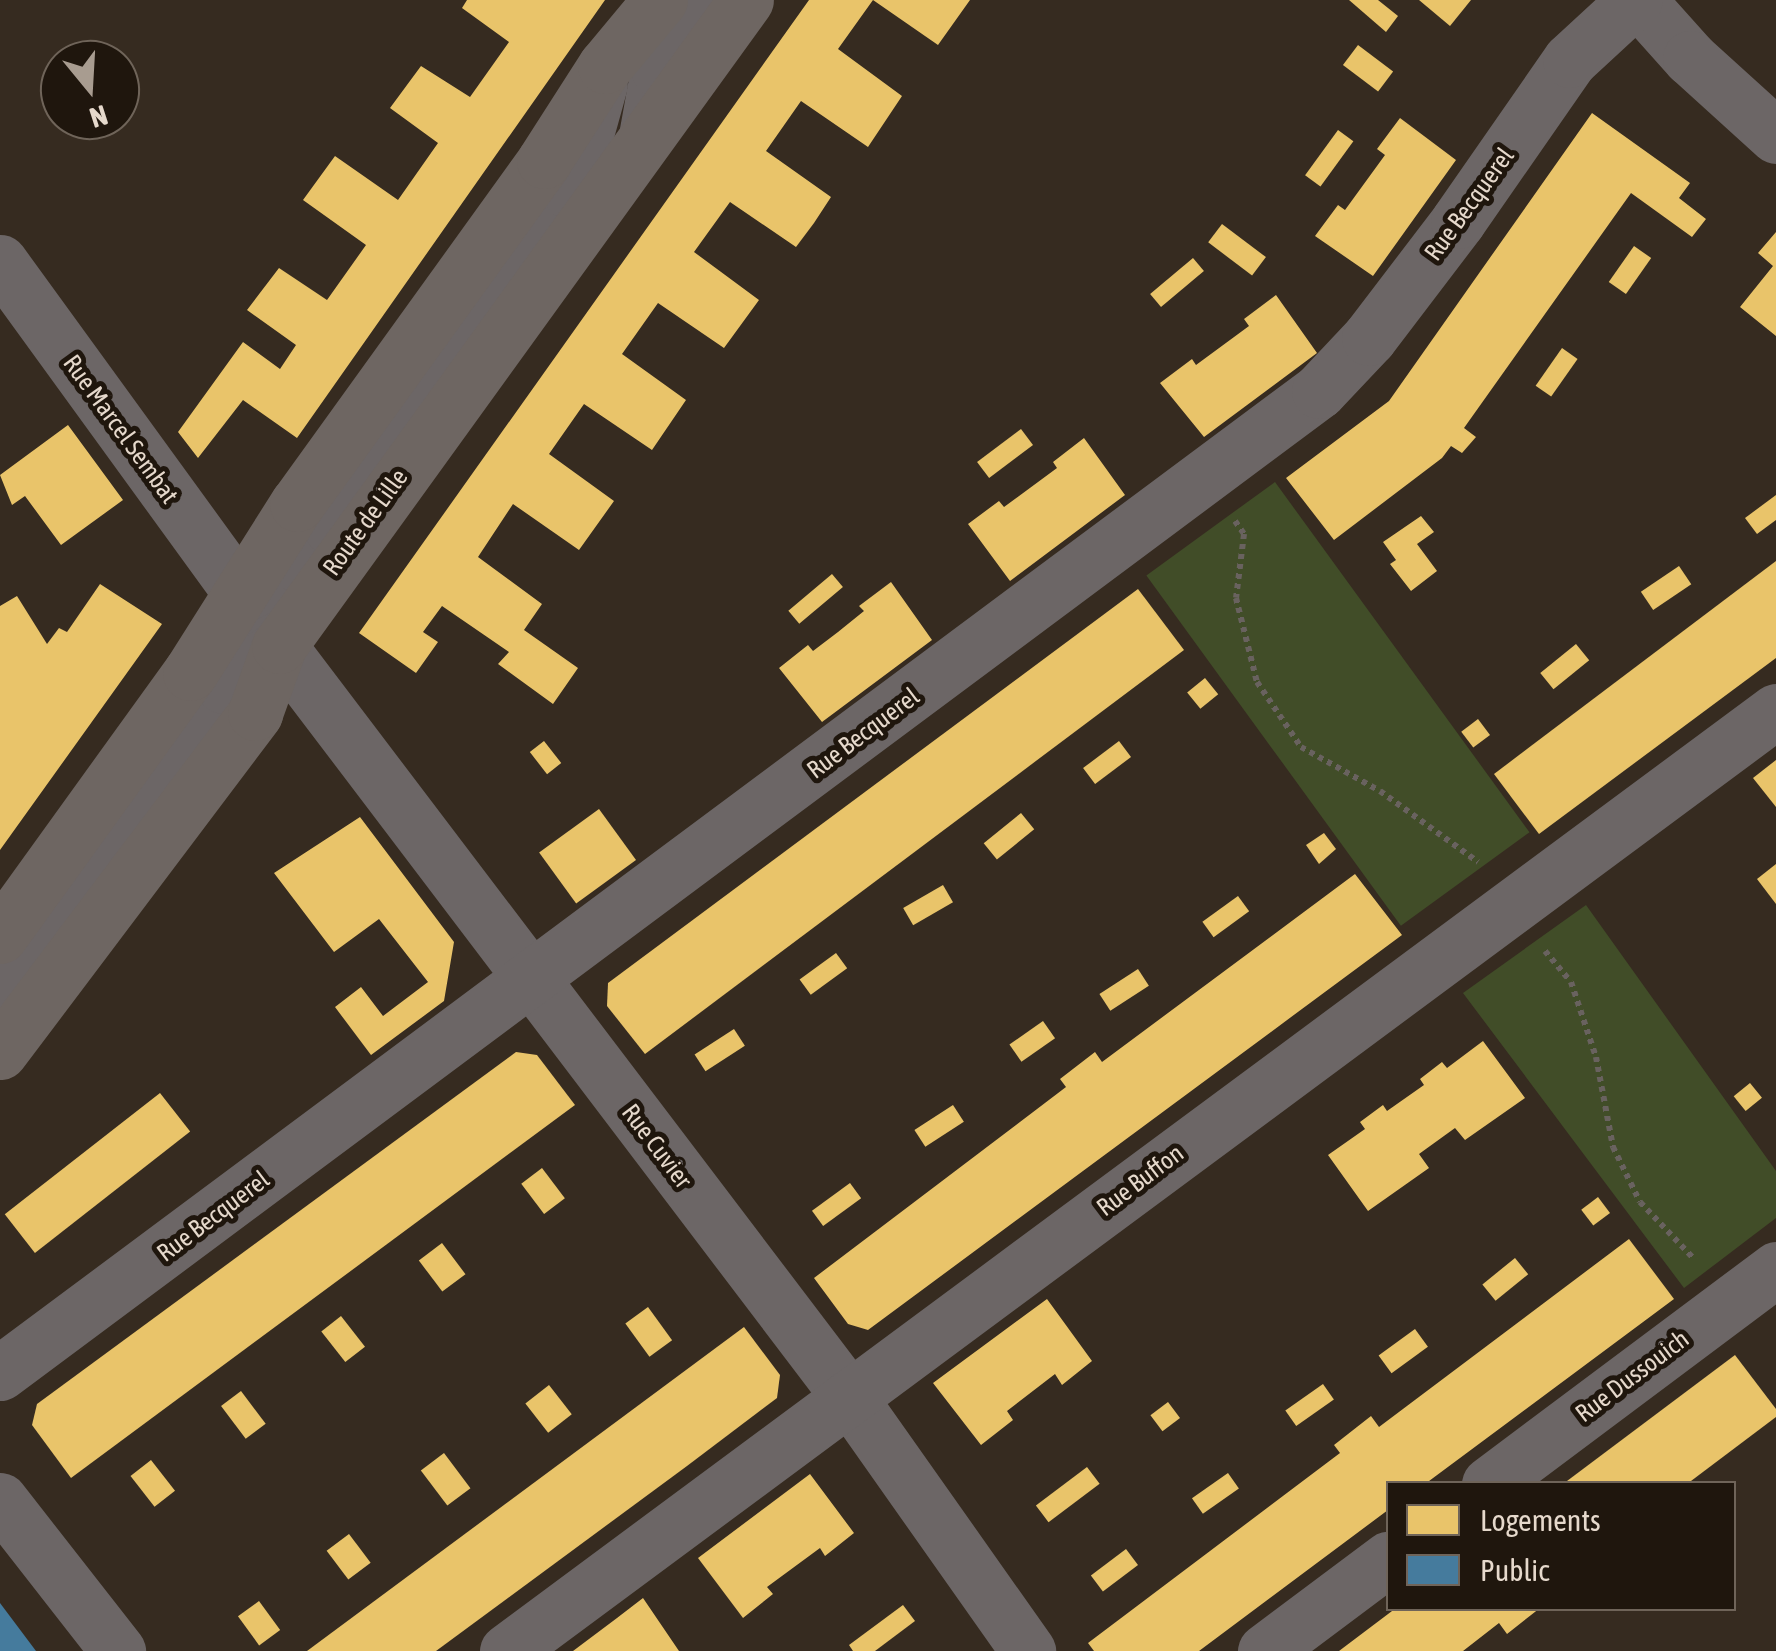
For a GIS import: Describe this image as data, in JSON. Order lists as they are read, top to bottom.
{
  "streets": {
    "main road": ["Route de Lille"],
    "street": [
      "Rue Becquerel",
      "Rue Marcel Sembat",
      "Rue Cuvier",
      "Rue Buffon",
      "Rue Dussouich"
    ]
  },
  "crossings": [
    ["Rue Becquerel", "Rue Cuvier"],
    ["Rue Marcel Sembat", "Route de Lille"],
    ["Rue Marcel Sembat", "Rue Cuvier"],
    ["Route de Lille", "Rue Cuvier"],
    ["Rue Cuvier", "Rue Buffon"]
  ],
  "legend": ["Logements", "Public"],
  "north": "bottom"
}
